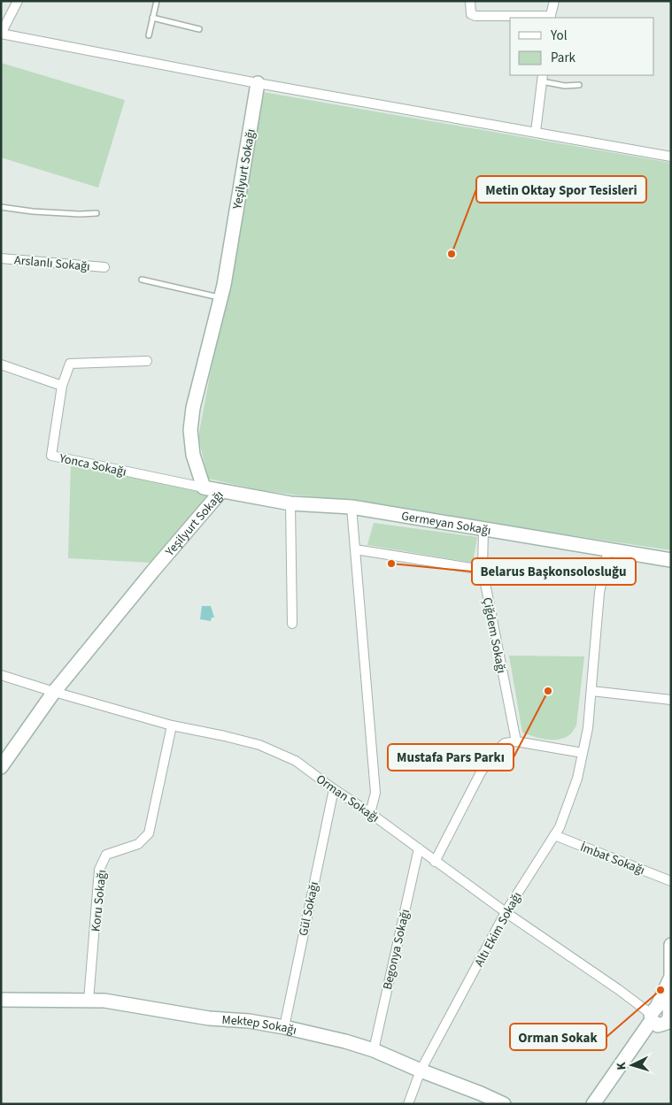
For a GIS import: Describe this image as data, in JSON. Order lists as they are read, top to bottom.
{
  "streets": {
    "main road": ["Yeşilyurt Sokağı", "Germeyan Sokağı", "Mektep Sokağı"],
    "street": [
      "Arslanlı Sokağı",
      "Yonca Sokağı",
      "Çiğdem Sokağı",
      "Orman Sokağı",
      "İmbat Sokağı",
      "Koru Sokağı",
      "Gül Sokağı",
      "Altı Ekim Sokağı",
      "Begonya Sokağı"
    ]
  },
  "crossings": [
    ["Yeşilyurt Sokağı", "Yonca Sokağı"],
    ["Yeşilyurt Sokağı", "Germeyan Sokağı"],
    ["Yeşilyurt Sokağı", "Orman Sokağı"],
    ["Germeyan Sokağı", "Çiğdem Sokağı"],
    ["Germeyan Sokağı", "Altı Ekim Sokağı"],
    ["Orman Sokağı", "Koru Sokağı"],
    ["Orman Sokağı", "Gül Sokağı"],
    ["Orman Sokağı", "Altı Ekim Sokağı"],
    ["Orman Sokağı", "Begonya Sokağı"],
    ["İmbat Sokağı", "Altı Ekim Sokağı"],
    ["Koru Sokağı", "Mektep Sokağı"],
    ["Gül Sokağı", "Mektep Sokağı"],
    ["Altı Ekim Sokağı", "Mektep Sokağı"],
    ["Begonya Sokağı", "Mektep Sokağı"]
  ],
  "places": [
    "Metin Oktay Spor Tesisleri",
    "Belarus Başkonsolosluğu",
    "Mustafa Pars Parkı",
    "Orman Sokak"
  ],
  "legend": ["Yol", "Park"],
  "north": "left"
}
